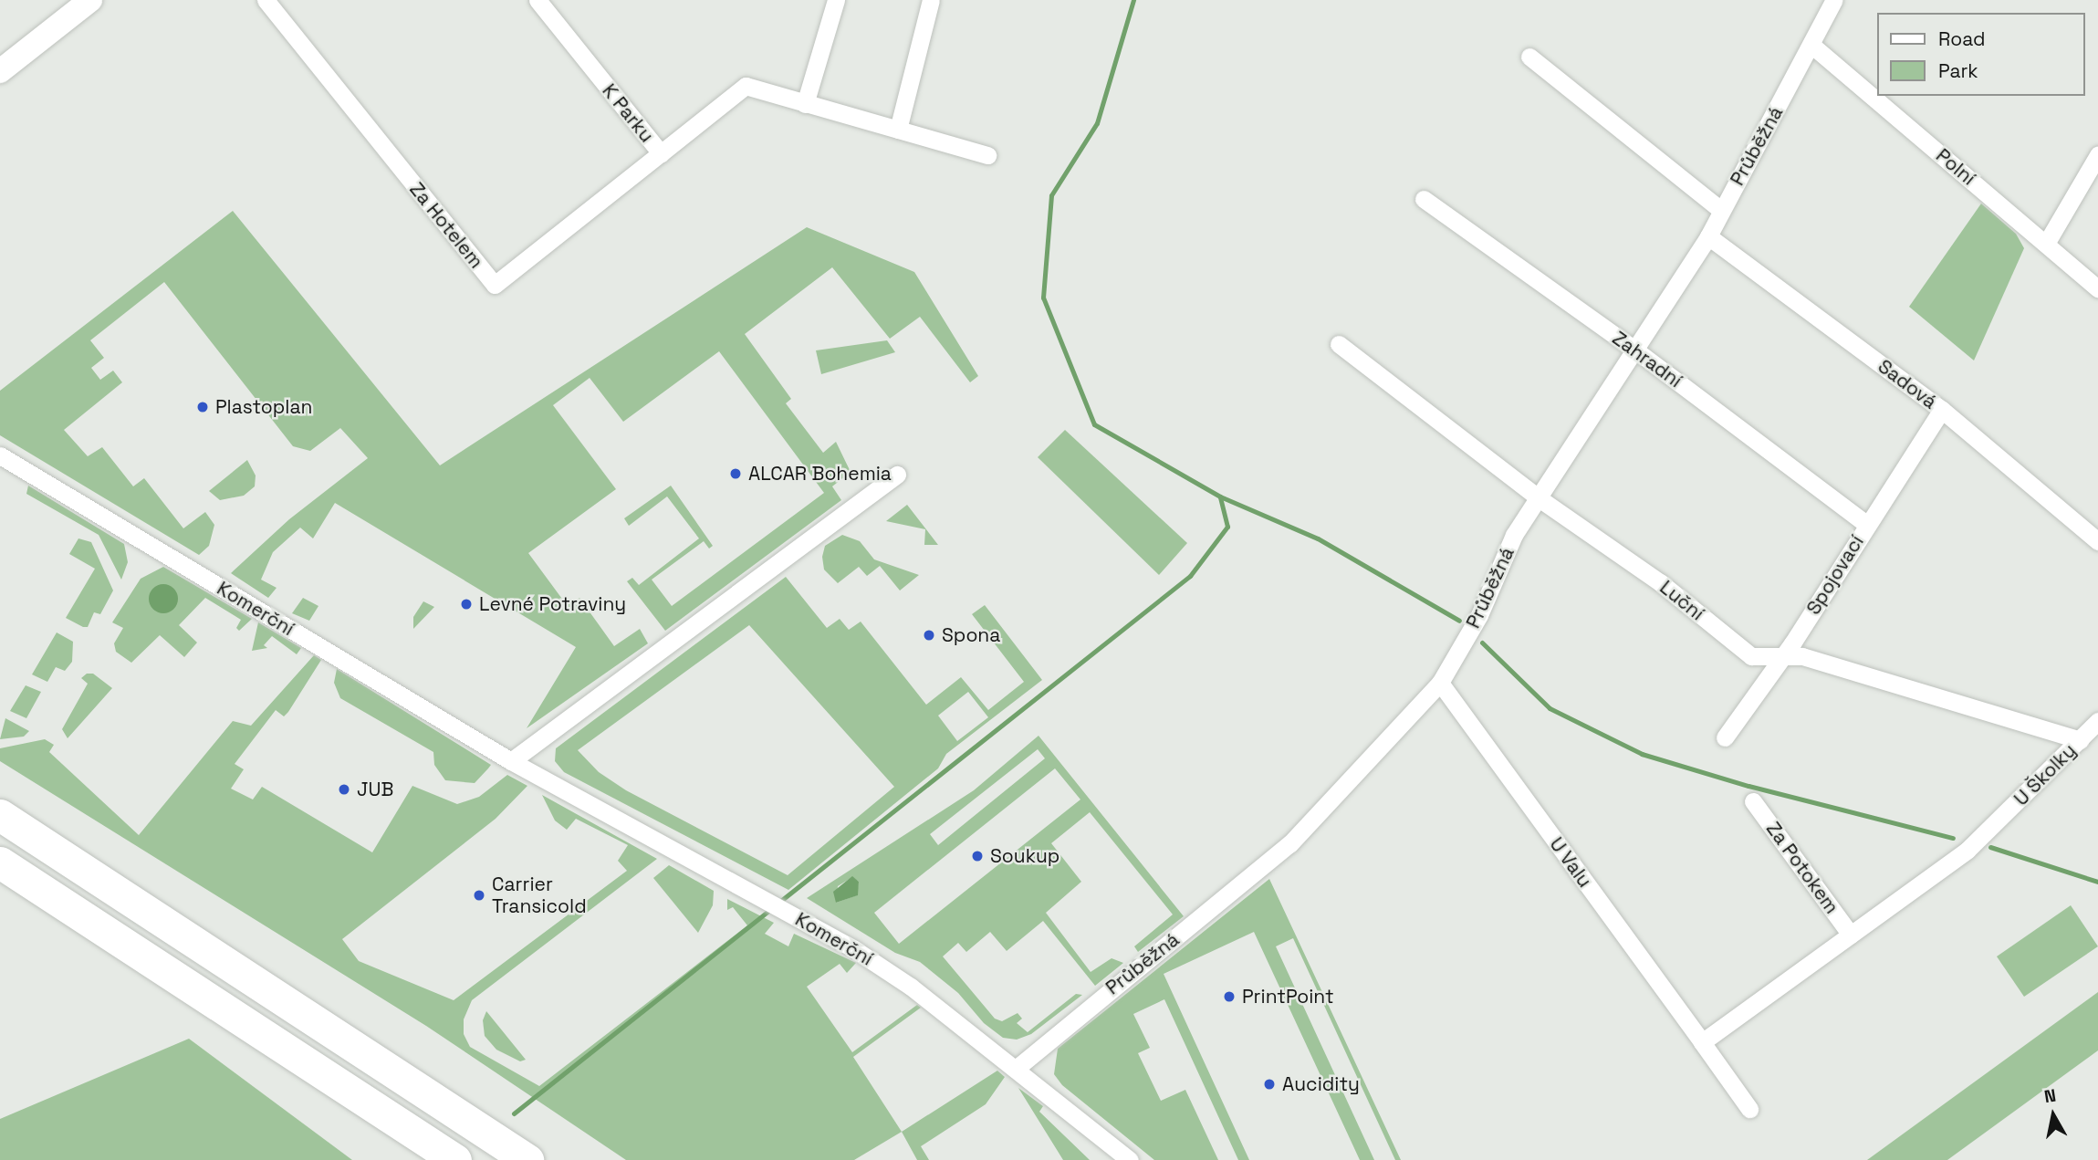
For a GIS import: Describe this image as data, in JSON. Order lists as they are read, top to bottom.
{
  "streets": {
    "street": [
      "K Parku",
      "Průběžná",
      "Polní",
      "Za Hotelem",
      "Zahradní",
      "Sadová",
      "Spojovací",
      "Luční",
      "Komerční",
      "U Školky",
      "U Valu",
      "Za Potokem"
    ]
  },
  "crossings": [
    ["K Parku", "Za Hotelem"],
    ["Průběžná", "Polní"],
    ["Průběžná", "Zahradní"],
    ["Průběžná", "Sadová"],
    ["Průběžná", "Luční"],
    ["Průběžná", "Komerční"],
    ["Průběžná", "U Valu"],
    ["Zahradní", "Spojovací"],
    ["Sadová", "Spojovací"],
    ["Spojovací", "Luční"],
    ["Luční", "U Školky"],
    ["U Školky", "Za Potokem"]
  ],
  "places": [
    "Plastoplan",
    "ALCAR Bohemia",
    "Levné Potraviny",
    "Spona",
    "JUB",
    "Soukup",
    "Carrier Transicold",
    "PrintPoint",
    "Aucidity"
  ],
  "legend": ["Road", "Park"],
  "north": "top"
}
